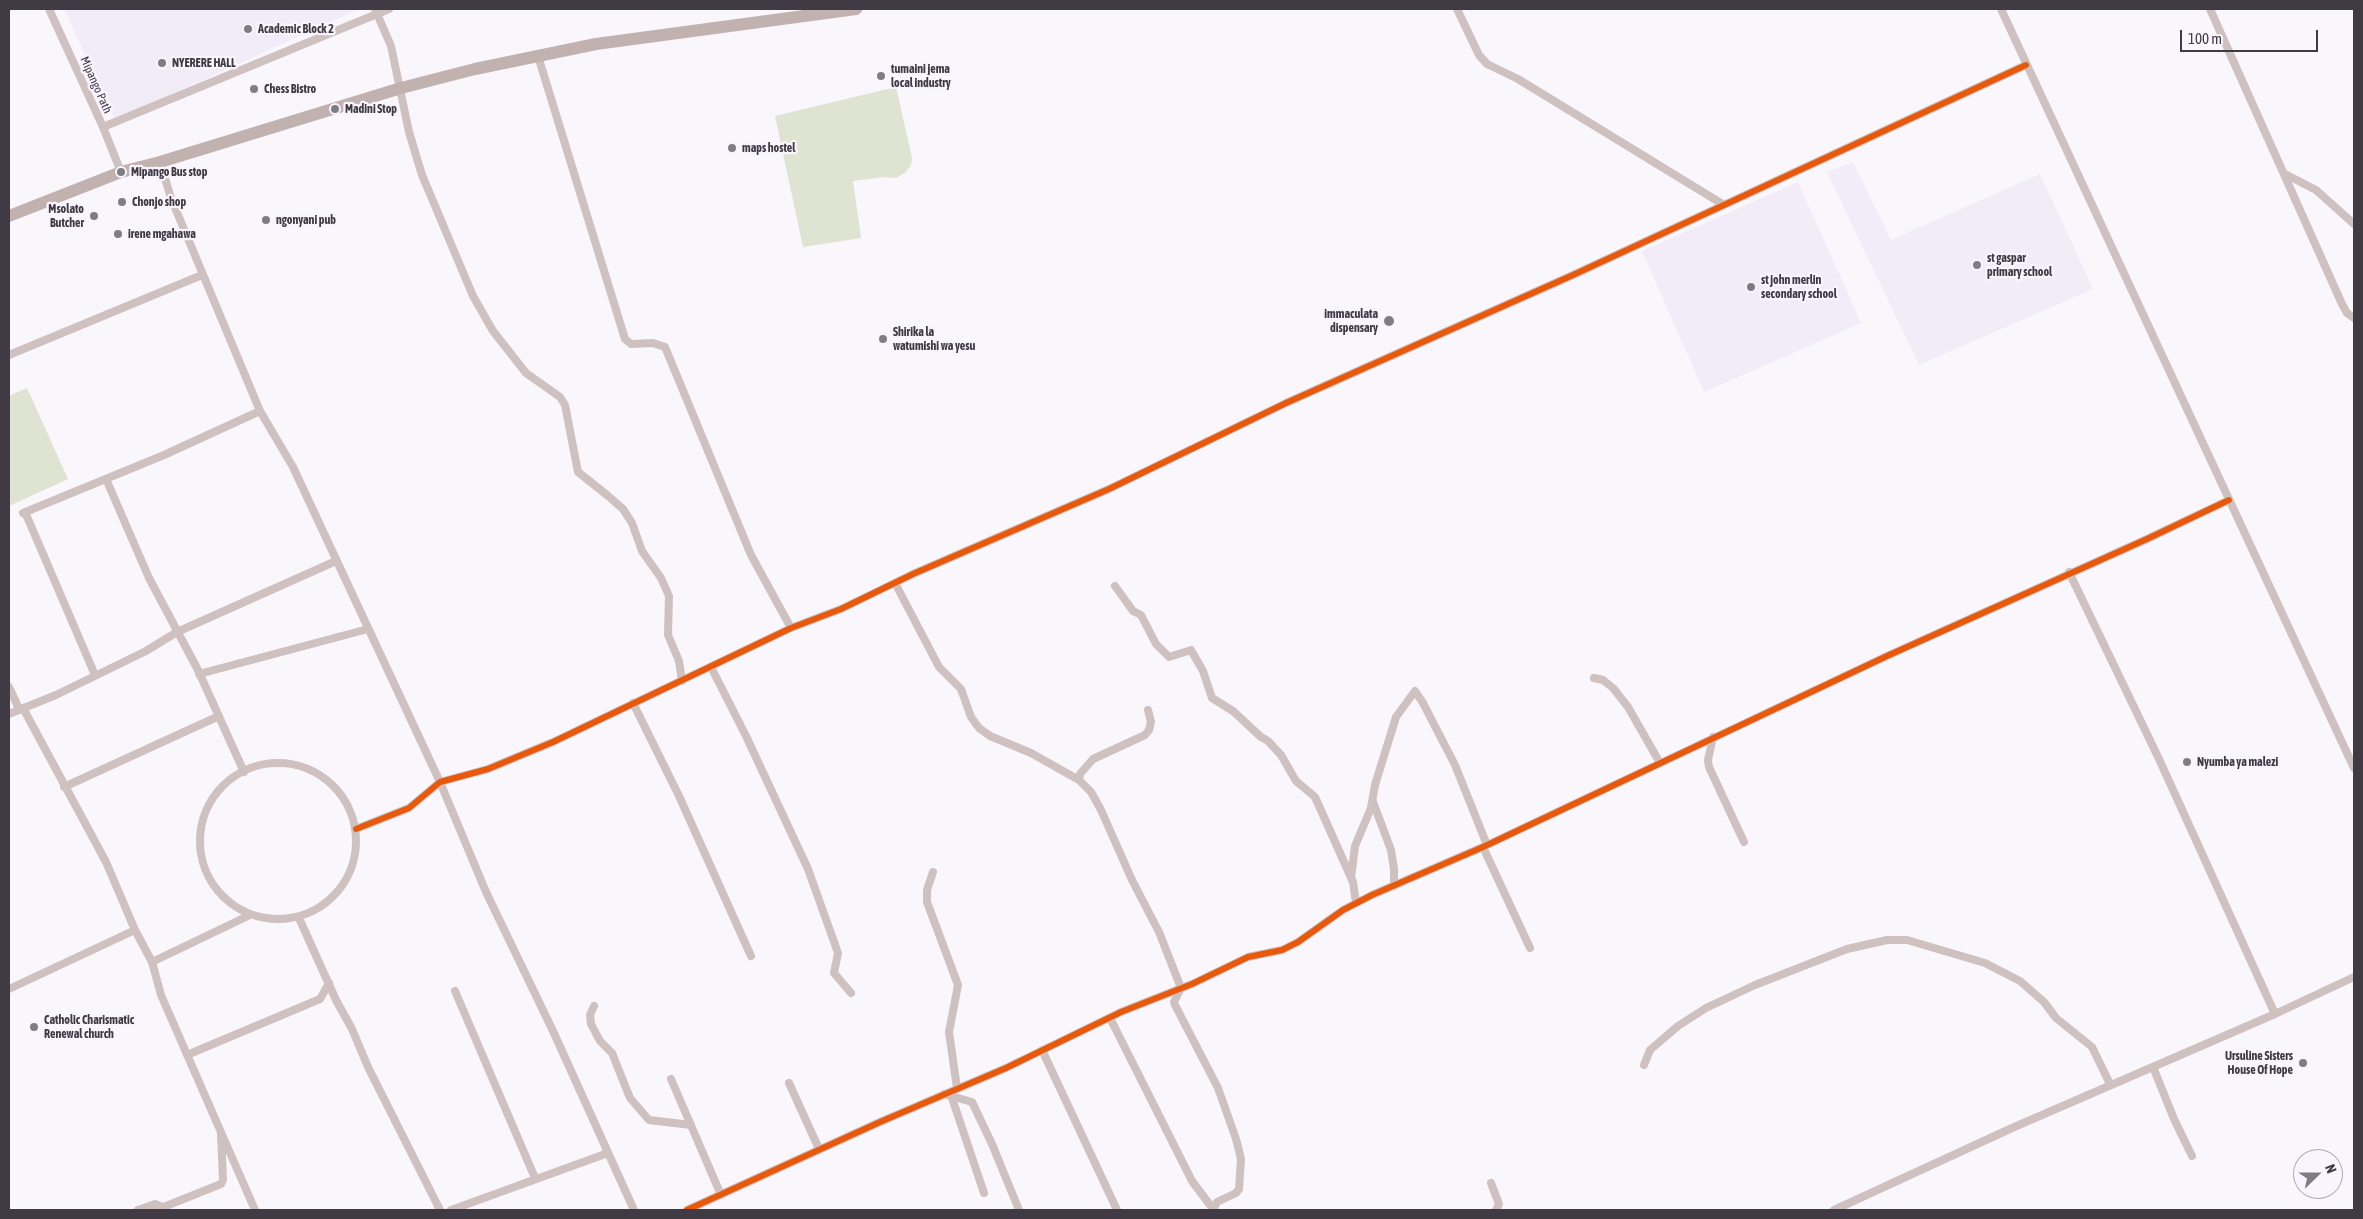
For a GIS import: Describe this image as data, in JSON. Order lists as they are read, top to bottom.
{
  "streets": {
    "street": ["Mipango Path"]
  },
  "places": [
    "Academic Block 2",
    "NYERERE HALL",
    "tumaini jema local industry",
    "Chess Bistro",
    "Madini Stop",
    "maps hostel",
    "Mipango Bus stop",
    "Chonjo shop",
    "Msolato Butcher",
    "ngonyani pub",
    "irene mgahawa",
    "st gaspar primary school",
    "st john merlin secondary school",
    "immaculata dispensary",
    "Shirika la watumishi wa yesu",
    "Nyumba ya malezi",
    "Catholic Charismatic Renewal church",
    "Ursuline Sisters House Of Hope"
  ],
  "scale_bar": "100 m",
  "north": "right"
}
